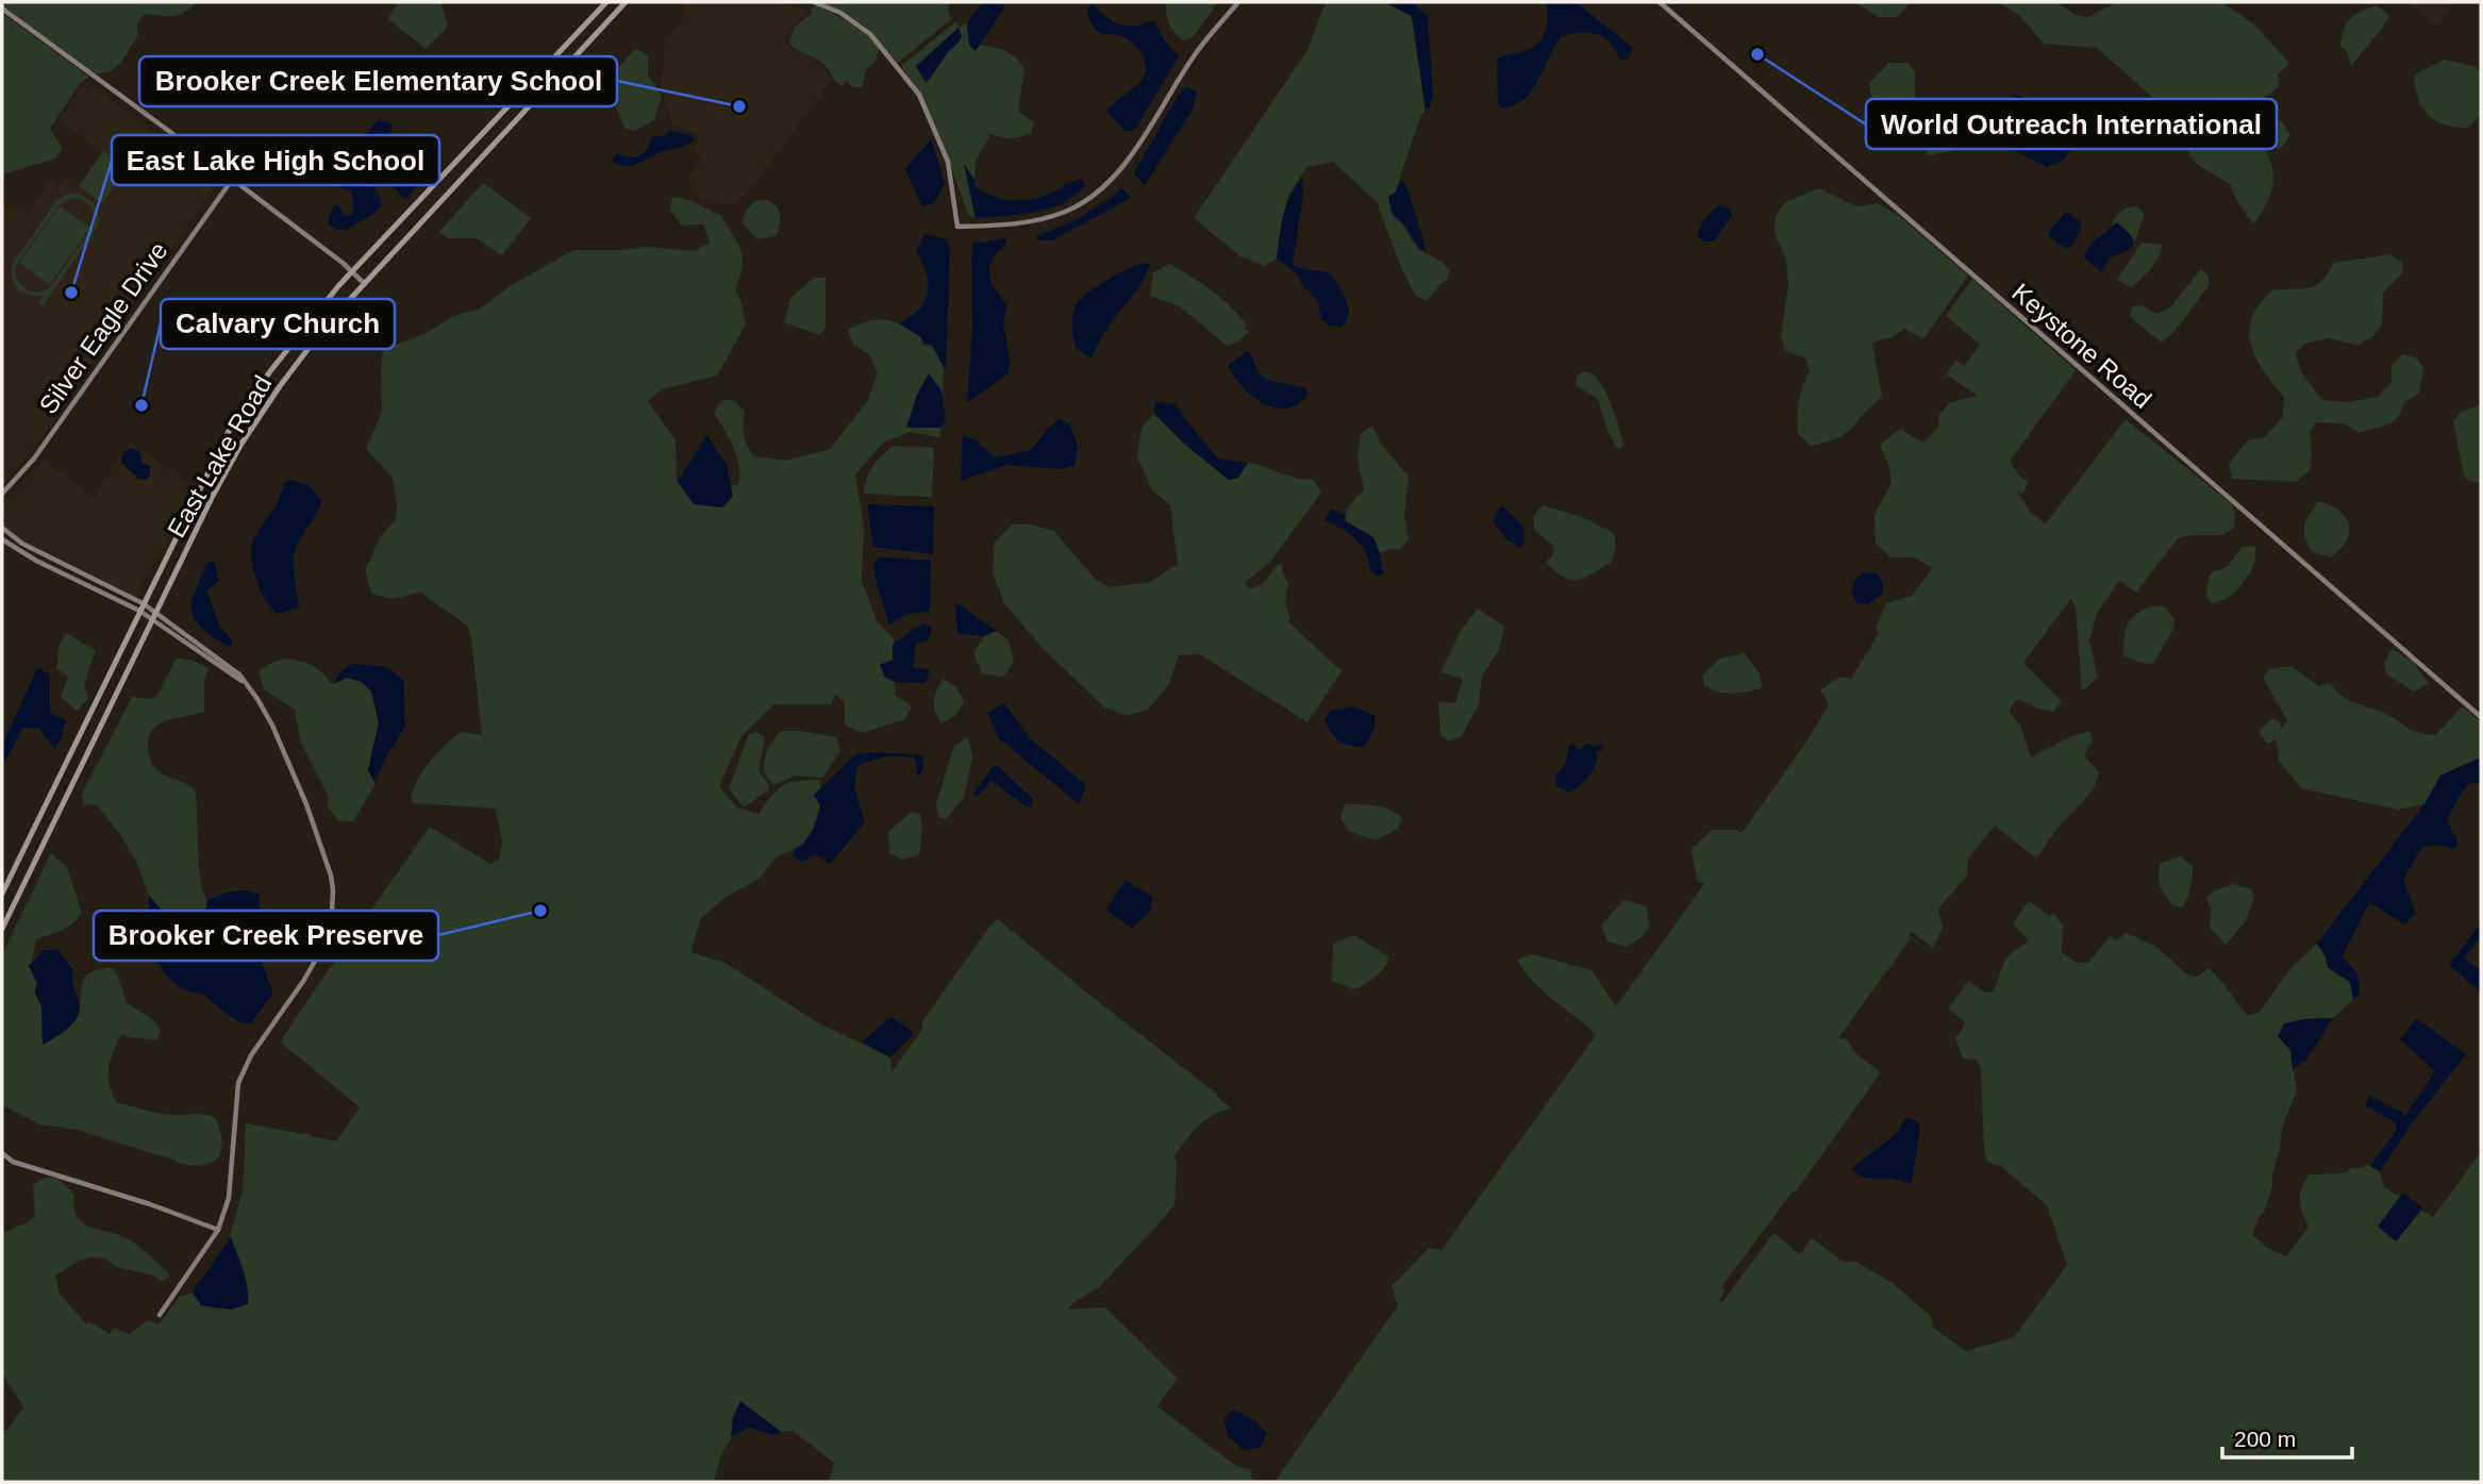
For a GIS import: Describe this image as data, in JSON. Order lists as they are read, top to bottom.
{
  "streets": {
    "main road": ["East Lake Road"],
    "street": ["Silver Eagle Drive", "Keystone Road"]
  },
  "places": [
    "World Outreach International",
    "Brooker Creek Elementary School",
    "East Lake High School",
    "Calvary Church",
    "Brooker Creek Preserve"
  ],
  "scale_bar": "200 m"
}
